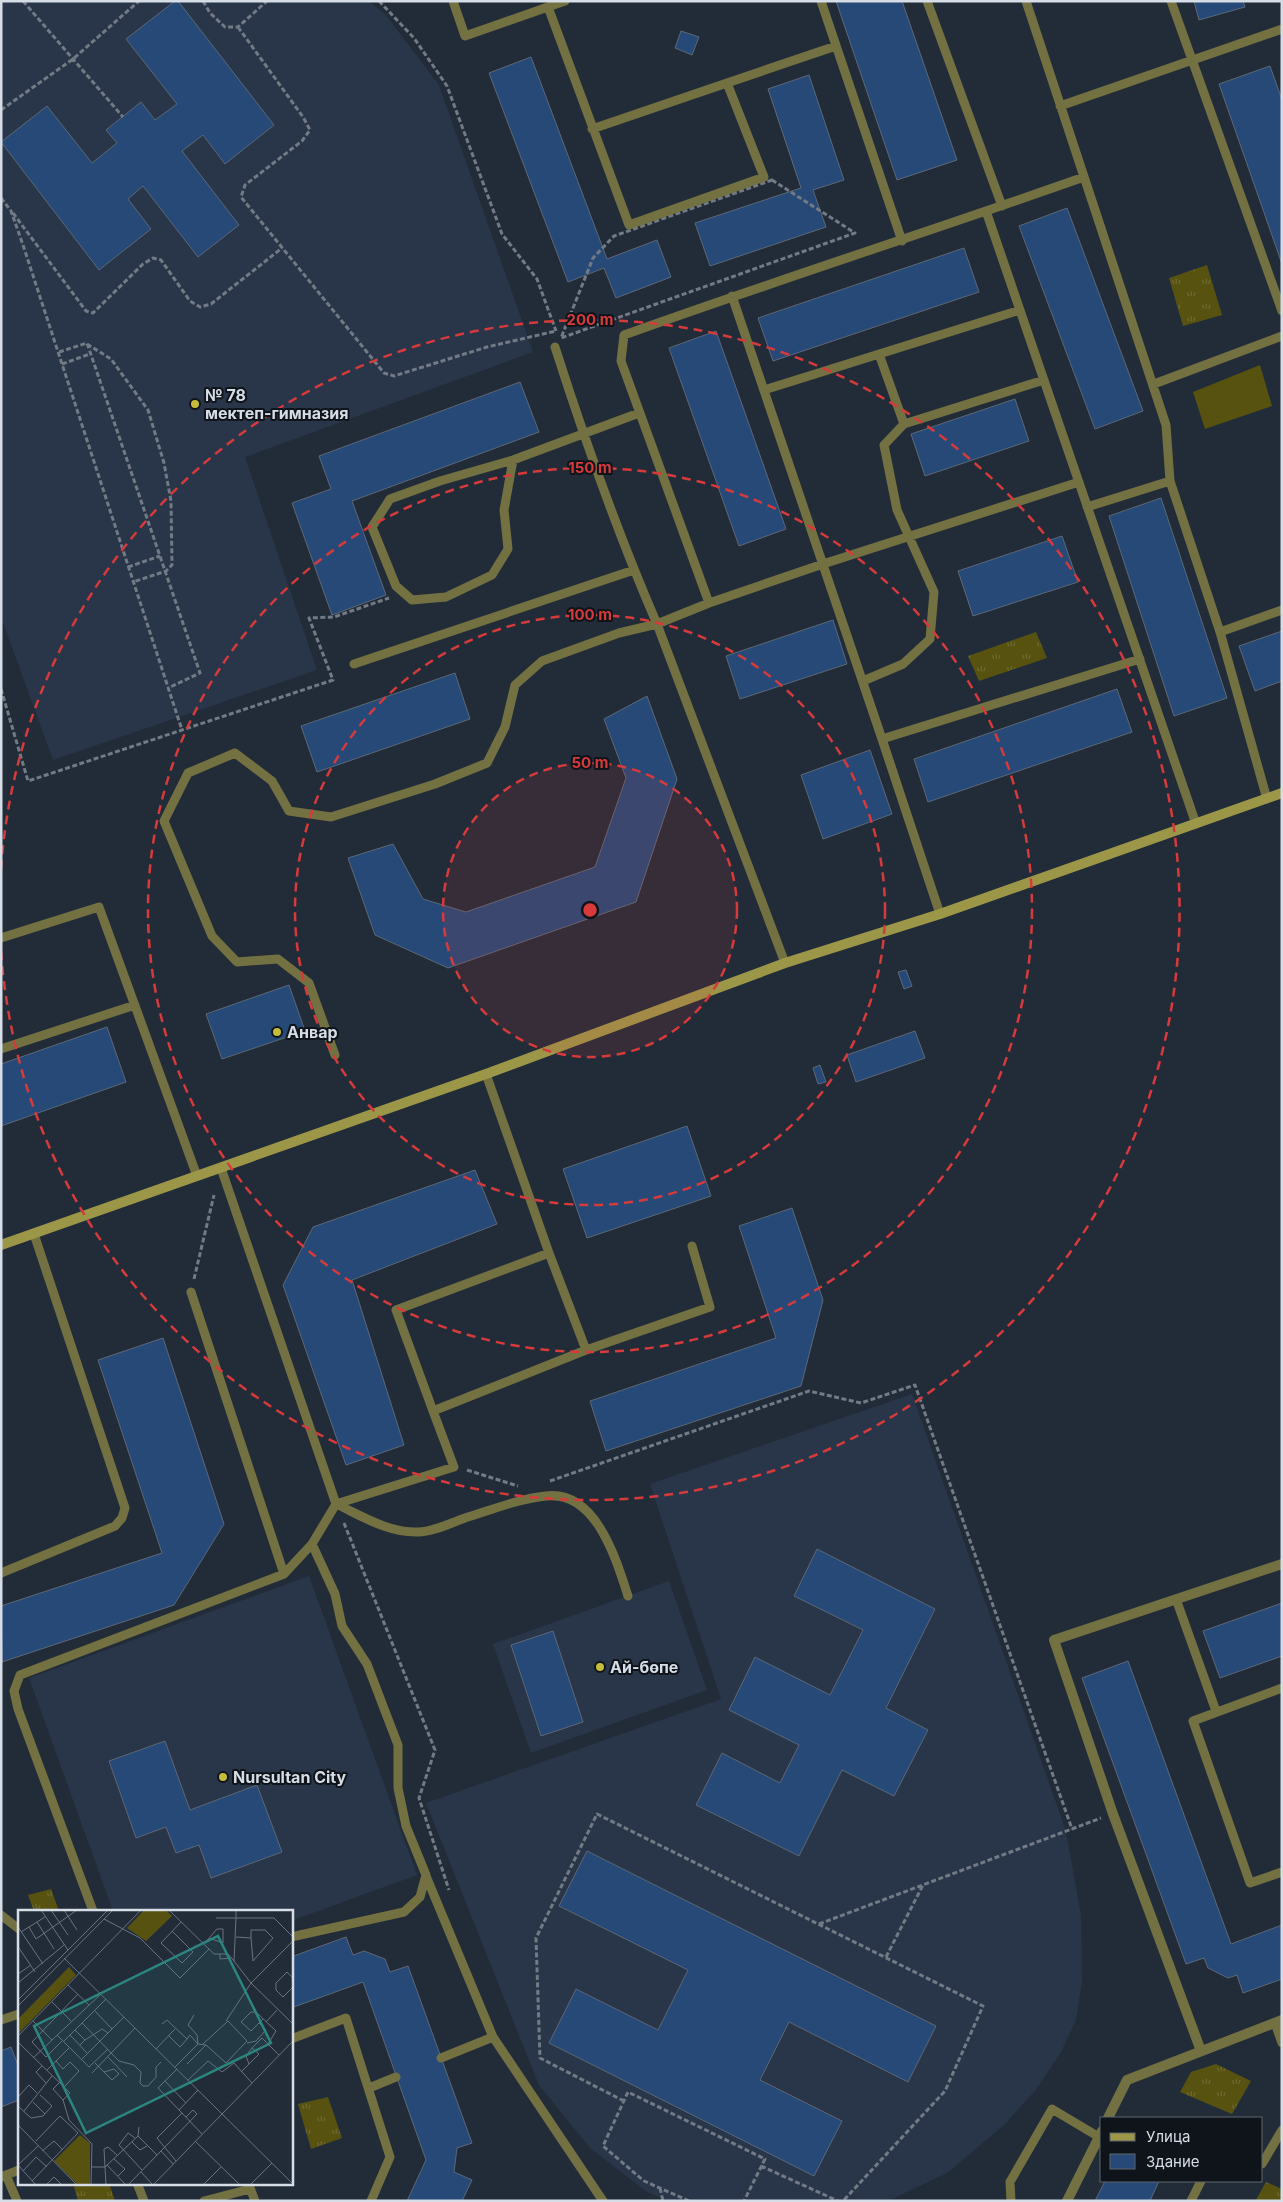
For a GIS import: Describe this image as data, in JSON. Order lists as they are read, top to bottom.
{
  "places": [
    "№ 78 мектеп-гимназия",
    "Анвар",
    "Ай-бөпе",
    "Nursultan City"
  ],
  "legend": ["Улица", "Здание"],
  "rings": [
    "200 m",
    "150 m",
    "100 m",
    "50 m"
  ]
}
